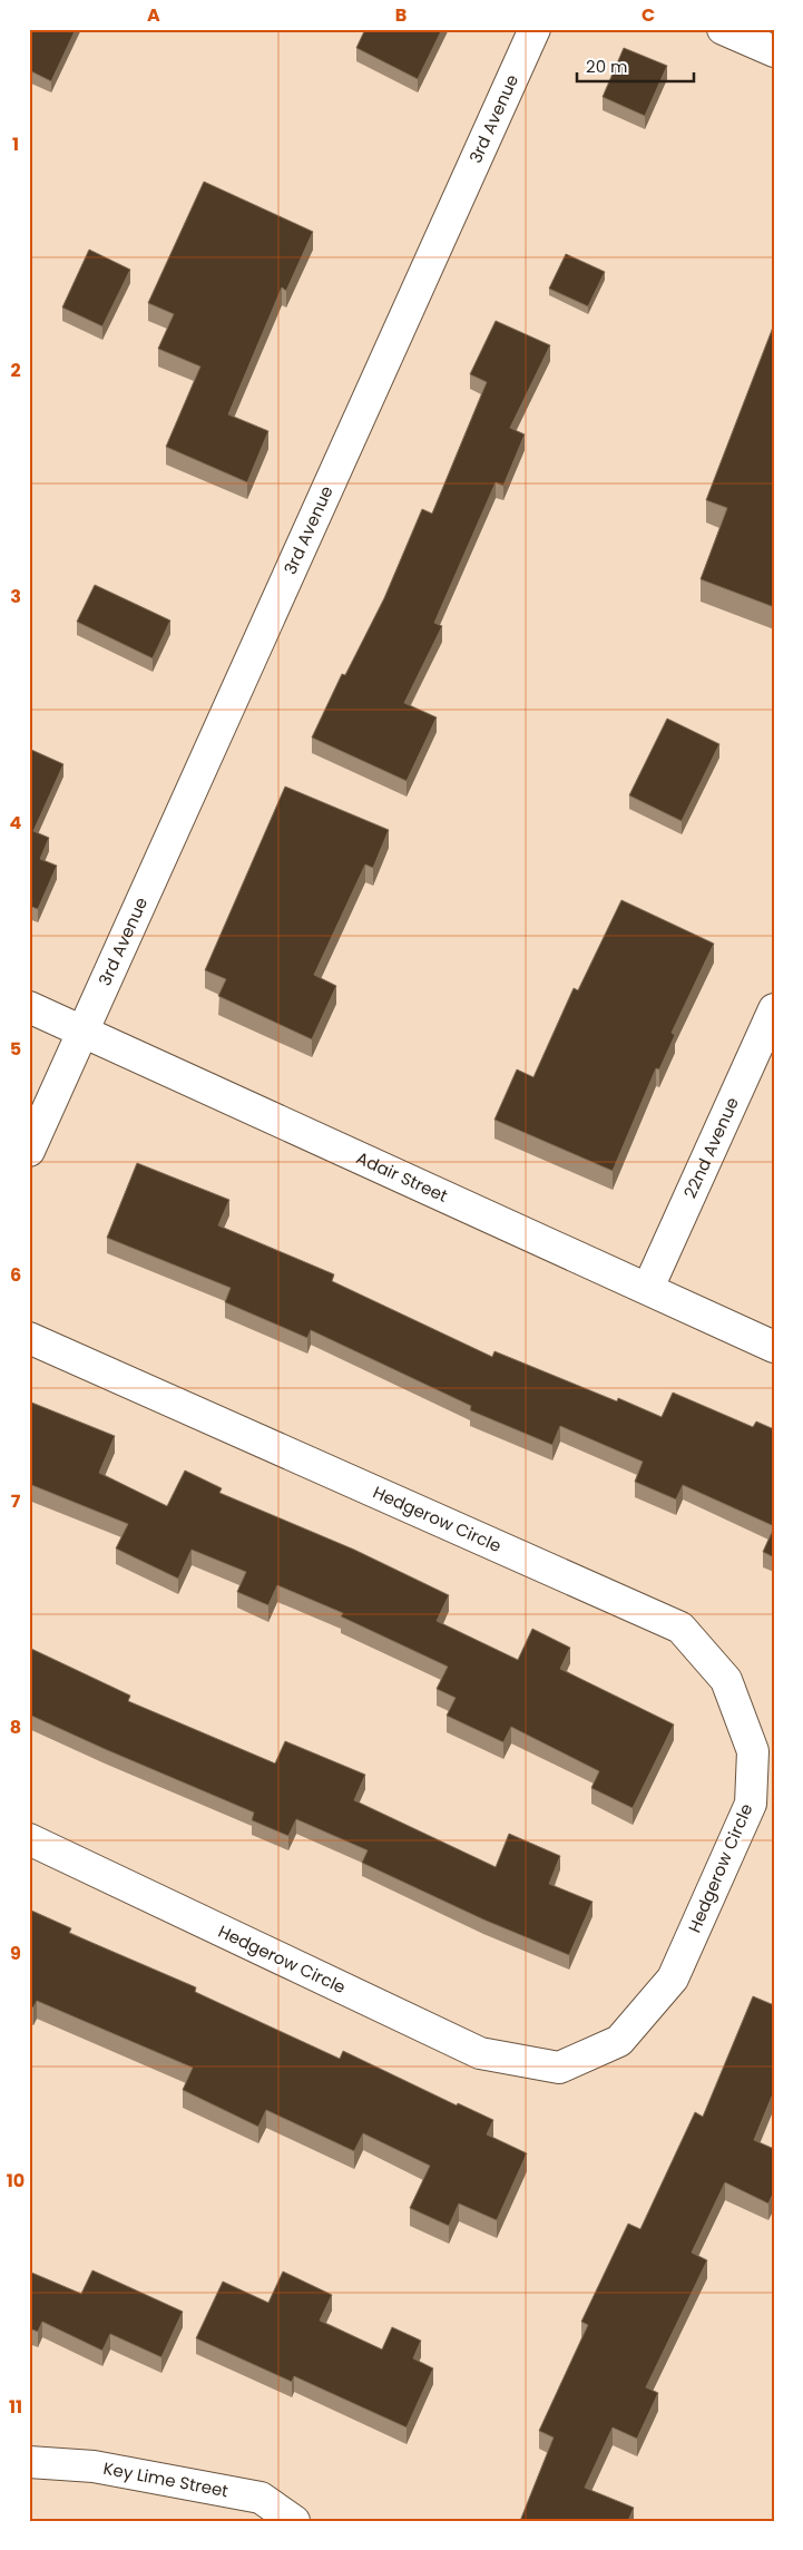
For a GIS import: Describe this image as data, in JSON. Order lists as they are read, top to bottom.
{
  "streets": {
    "street": [
      "3rd Avenue",
      "22nd Avenue",
      "Adair Street",
      "Hedgerow Circle",
      "Key Lime Street"
    ]
  },
  "crossings": [
    ["3rd Avenue", "Adair Street"],
    ["22nd Avenue", "Adair Street"]
  ],
  "scale_bar": "20 m",
  "grid": {
    "columns": ["A", "B", "C"],
    "rows": [
      "1",
      "2",
      "3",
      "4",
      "5",
      "6",
      "7",
      "8",
      "9",
      "10",
      "11"
    ]
  }
}
